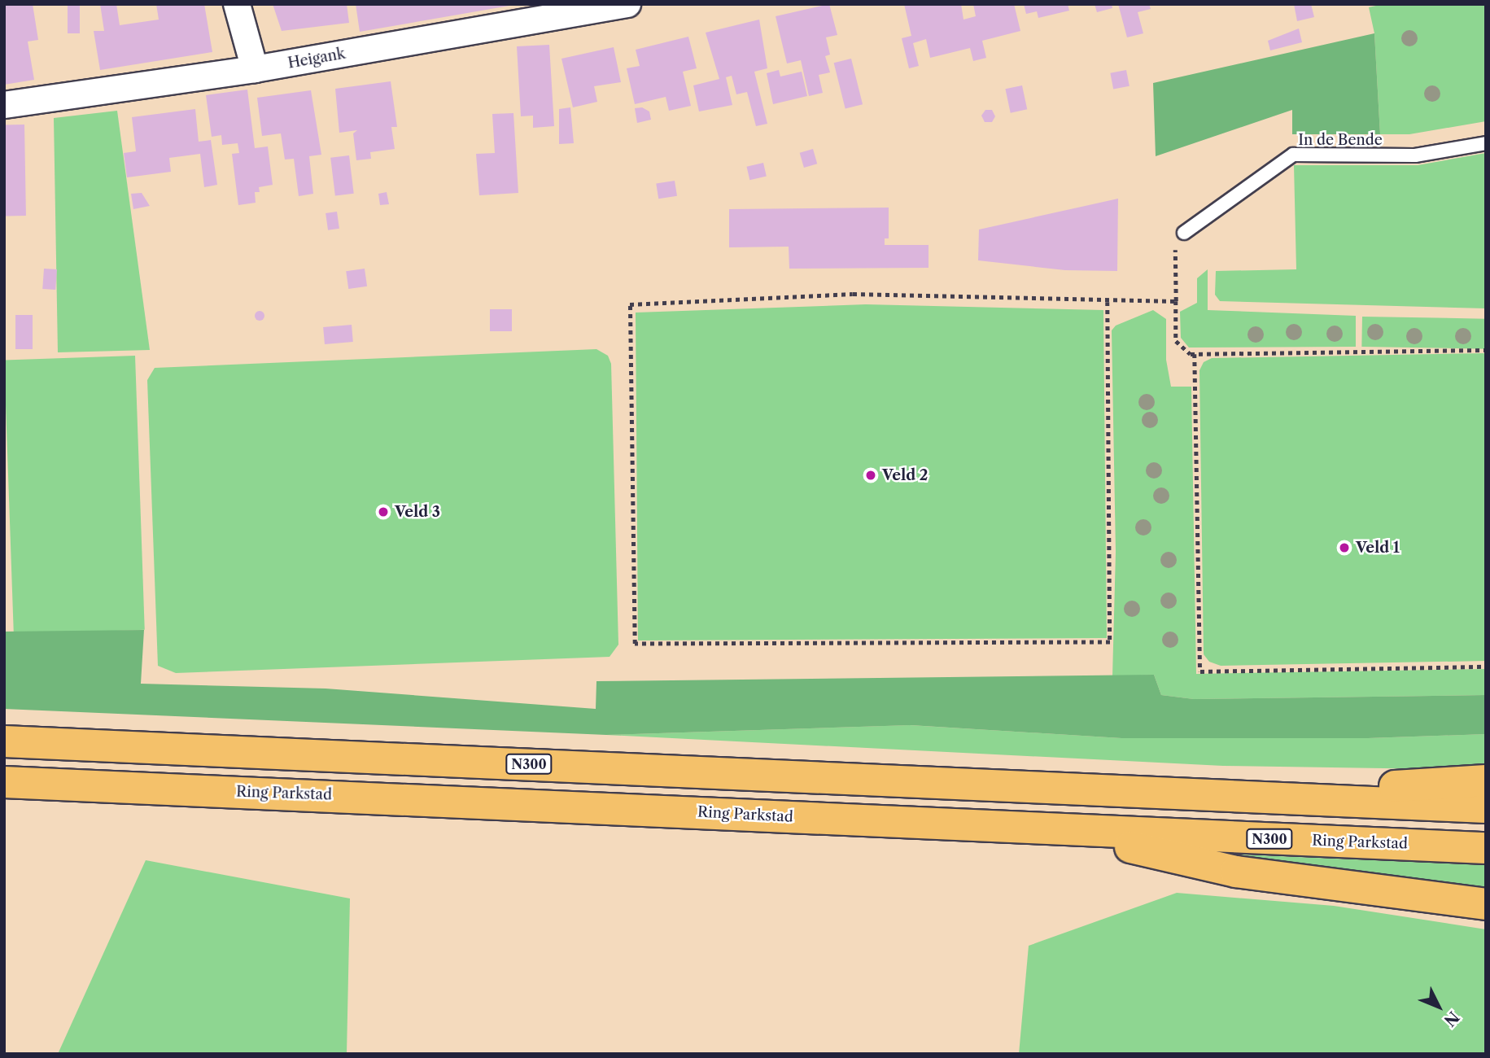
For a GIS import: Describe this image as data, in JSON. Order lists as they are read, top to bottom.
{
  "streets": {
    "highway": ["N300", "Ring Parkstad"],
    "street": ["Heigank"],
    "lane": ["In de Bende"]
  },
  "crossings": [
    ["N300", "Ring Parkstad"]
  ],
  "places": ["Veld 2", "Veld 3", "Veld 1"],
  "north": "bottom right"
}
